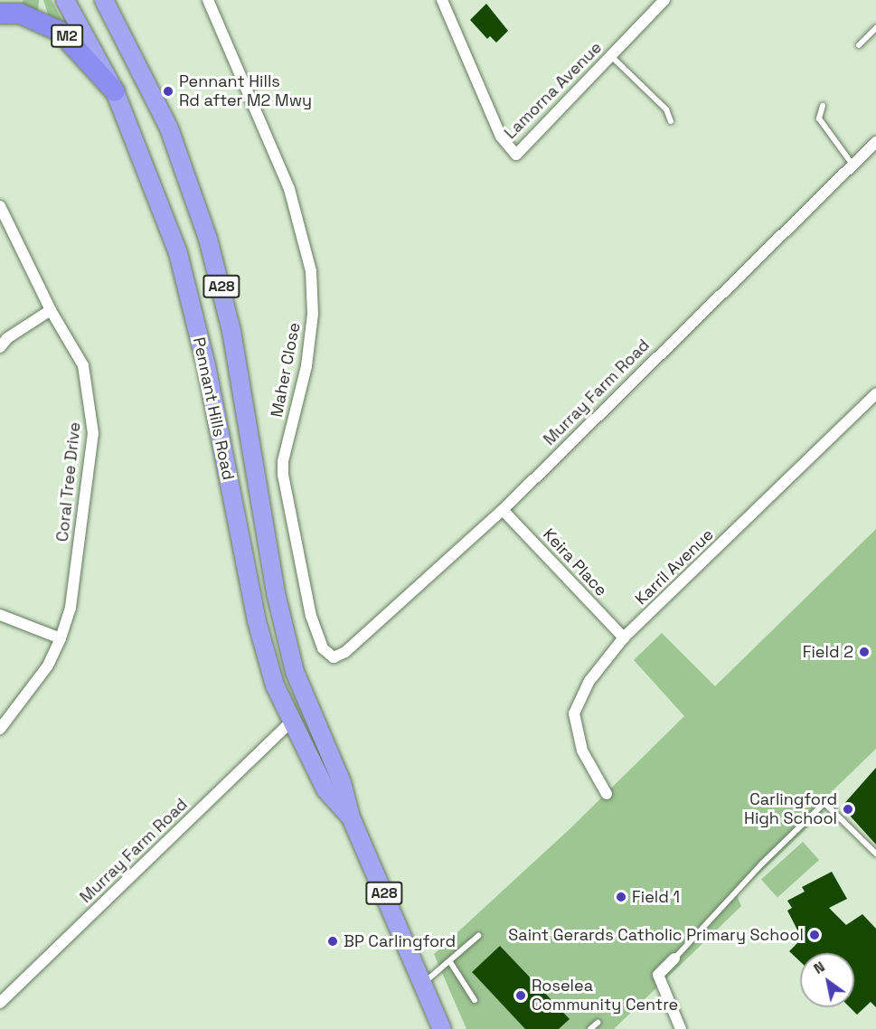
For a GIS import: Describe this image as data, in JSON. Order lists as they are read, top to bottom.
{
  "streets": {
    "highway": ["M2", "A28", "Pennant Hills Road"],
    "street": [
      "Lamorna Avenue",
      "Maher Close",
      "Murray Farm Road",
      "Coral Tree Drive",
      "Keira Place",
      "Karril Avenue"
    ]
  },
  "crossings": [
    ["M2", "Pennant Hills Road"],
    ["Maher Close", "Murray Farm Road"],
    ["Murray Farm Road", "Pennant Hills Road"],
    ["Murray Farm Road", "Keira Place"],
    ["Keira Place", "Karril Avenue"]
  ],
  "places": [
    "Pennant Hills Rd after M2 Mwy",
    "Field 2",
    "Carlingford High School",
    "Field 1",
    "Saint Gerards Catholic Primary School",
    "BP Carlingford",
    "Roselea Community Centre"
  ],
  "north": "top left"
}
